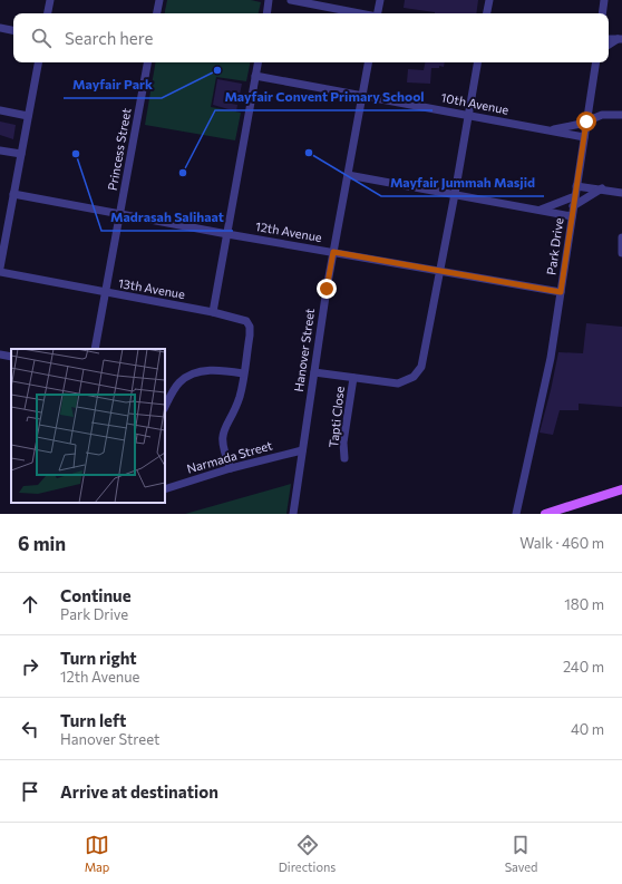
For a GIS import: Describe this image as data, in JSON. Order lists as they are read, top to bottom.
{
  "streets": {
    "street": [
      "10th Avenue",
      "Princess Street",
      "12th Avenue",
      "Park Drive",
      "13th Avenue",
      "Hanover Street",
      "Tapti Close",
      "Narmada Street"
    ]
  },
  "crossings": [
    ["10th Avenue", "Park Drive"],
    ["10th Avenue", "Hanover Street"],
    ["Princess Street", "12th Avenue"],
    ["Princess Street", "13th Avenue"],
    ["12th Avenue", "Park Drive"],
    ["12th Avenue", "Hanover Street"],
    ["Hanover Street", "Narmada Street"]
  ],
  "places": [
    "Mayfair Park",
    "Mayfair Jummah Masjid",
    "Madrasah Salihaat",
    "Mayfair Convent Primary School"
  ],
  "page": {
    "search": "Search here",
    "heading": ["6 min", "Walk · 460 m"],
    "list": [
      ["Continue", "Park Drive", "180 m"],
      ["Turn right", "12th Avenue", "240 m"],
      ["Turn left", "Hanover Street", "40 m"],
      "Arrive at destination"
    ],
    "nav": ["Map", "Directions", "Saved"]
  }
}
